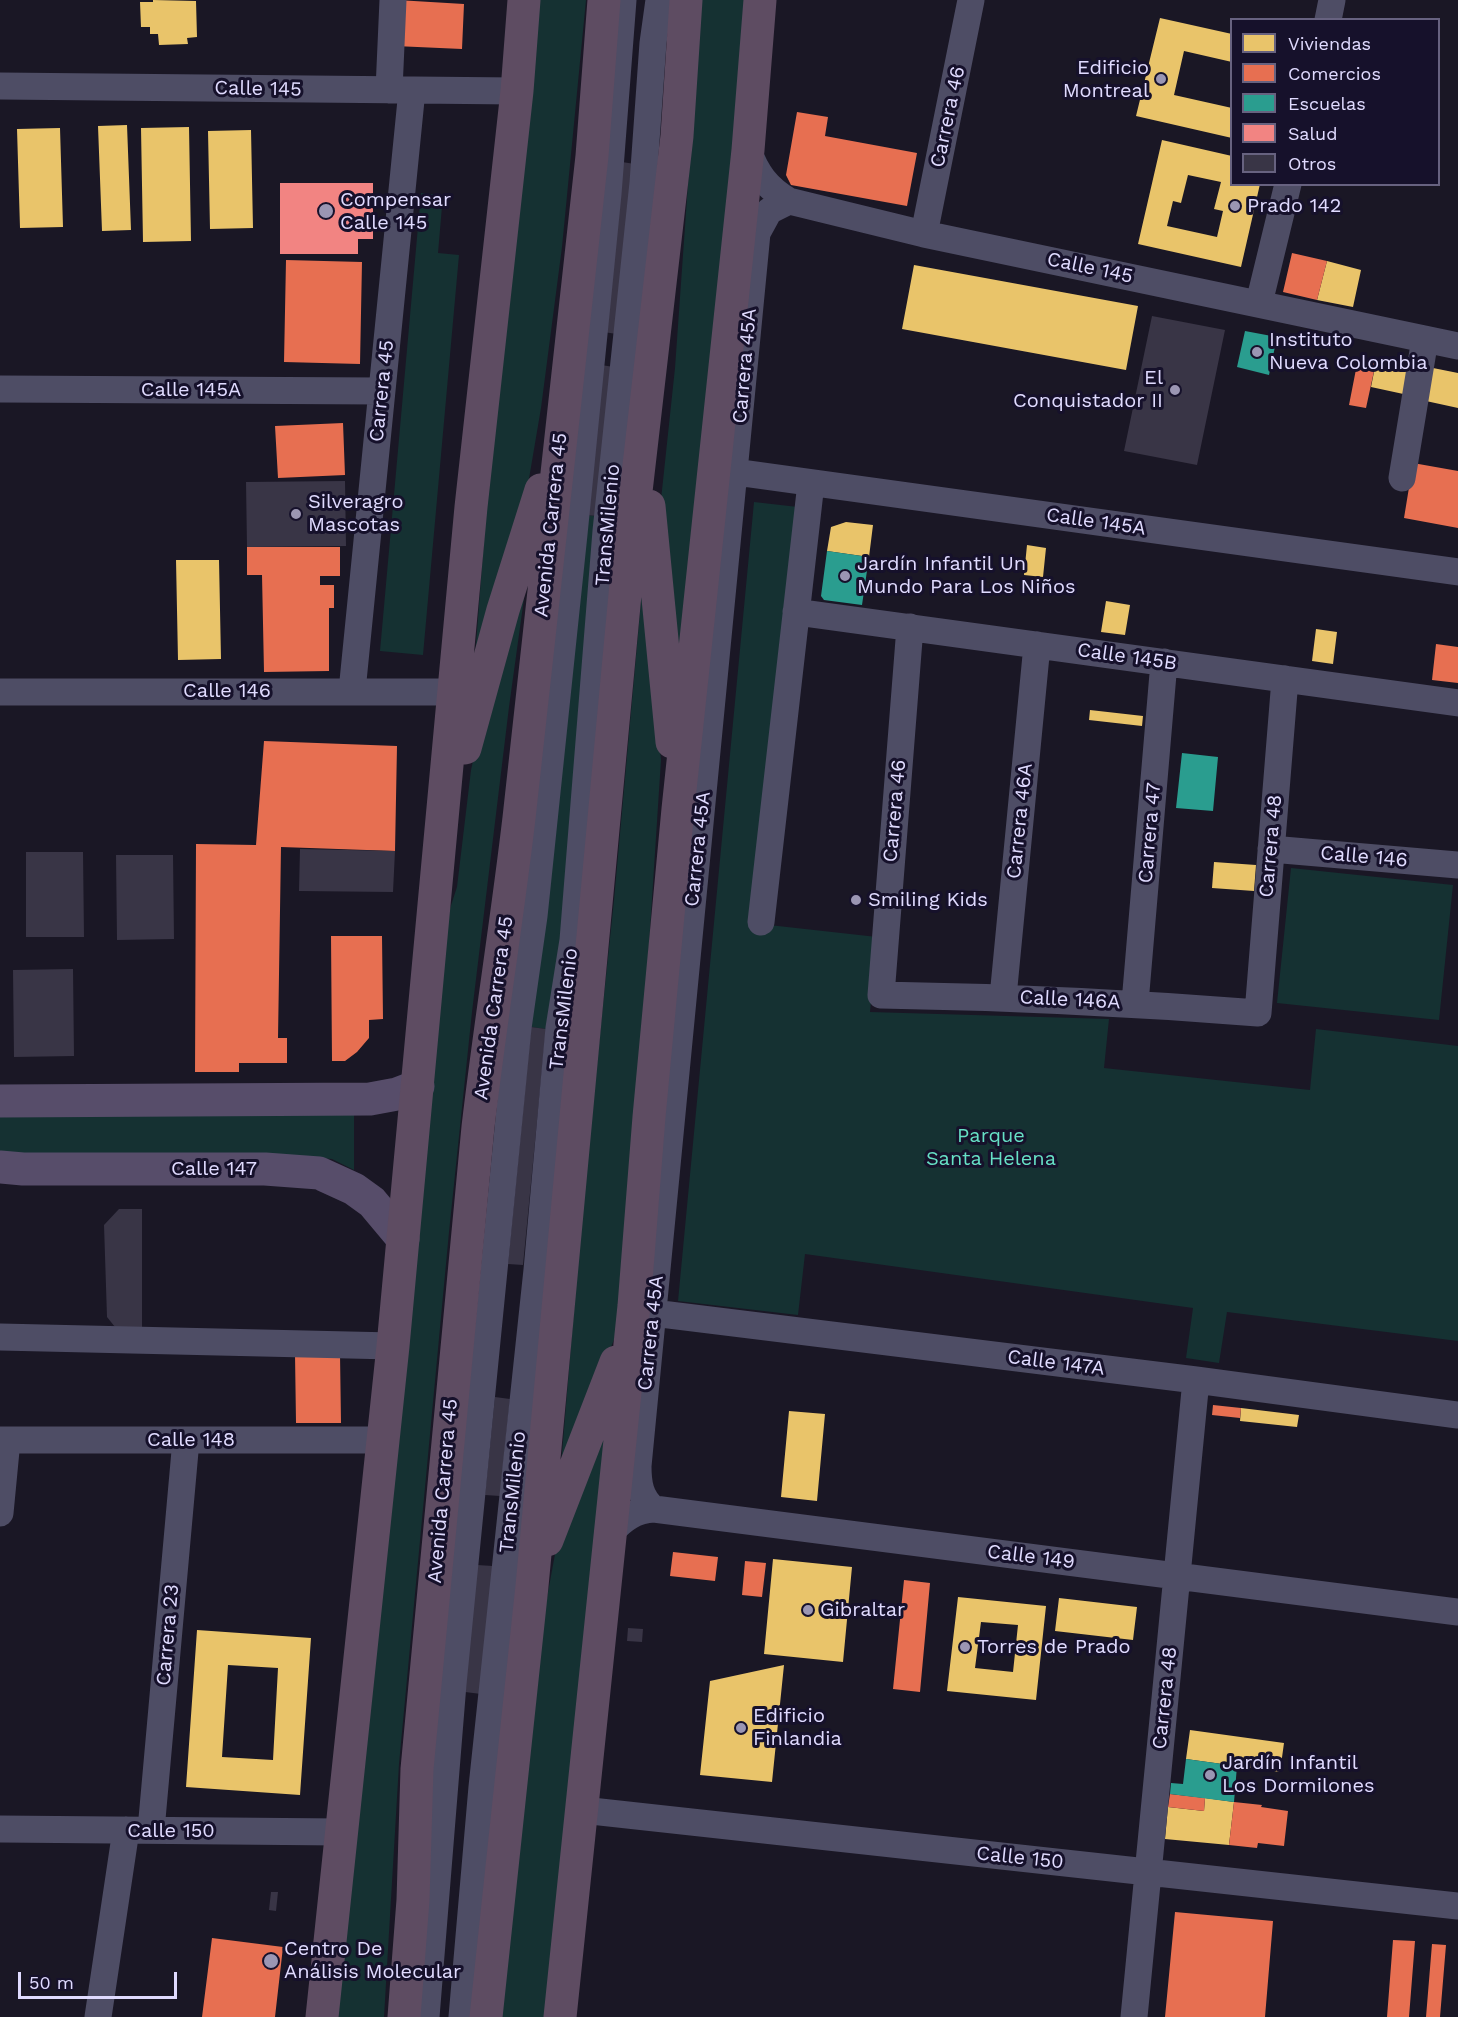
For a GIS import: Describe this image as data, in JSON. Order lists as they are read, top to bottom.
{
  "streets": {
    "highway": ["Avenida Carrera 45"],
    "main road": ["Calle 147"],
    "street": [
      "Calle 145",
      "Carrera 46",
      "Carrera 45A",
      "Calle 145A",
      "Carrera 45",
      "TransMilenio",
      "Calle 145B",
      "Calle 146",
      "Carrera 46A",
      "Carrera 47",
      "Carrera 48",
      "Calle 146A",
      "Calle 147A",
      "Calle 148",
      "Calle 149",
      "Carrera 23",
      "Calle 150"
    ]
  },
  "crossings": [
    ["Calle 145", "Carrera 46"],
    ["Calle 145", "Carrera 45A"],
    ["Calle 145", "Carrera 45"],
    ["Carrera 46", "Calle 145B"],
    ["Carrera 46", "Calle 146A"],
    ["Carrera 45A", "Calle 145A"],
    ["Carrera 45A", "Calle 147A"],
    ["Carrera 45A", "Calle 149"],
    ["Calle 145A", "Carrera 45"],
    ["Carrera 45", "Calle 146"],
    ["Calle 145B", "Carrera 46A"],
    ["Calle 145B", "Carrera 47"],
    ["Calle 145B", "Carrera 48"],
    ["Calle 146", "Carrera 48"],
    ["Carrera 46A", "Calle 146A"],
    ["Carrera 47", "Calle 146A"],
    ["Carrera 48", "Calle 146A"],
    ["Carrera 48", "Calle 147A"],
    ["Carrera 48", "Calle 149"],
    ["Carrera 48", "Calle 150"],
    ["Calle 148", "Carrera 23"],
    ["Carrera 23", "Calle 150"]
  ],
  "parks": ["Parque Santa Helena"],
  "places": [
    "Edificio Montreal",
    "Prado 142",
    "Compensar Calle 145",
    "Instituto Nueva Colombia",
    "El Conquistador II",
    "Silveragro Mascotas",
    "Jardín Infantil Un Mundo Para Los Niños",
    "Smiling Kids",
    "Gibraltar",
    "Torres de Prado",
    "Edificio Finlandia",
    "Jardín Infantil Los Dormilones",
    "Centro De Análisis Molecular"
  ],
  "legend": [
    "Viviendas",
    "Comercios",
    "Escuelas",
    "Salud",
    "Otros"
  ],
  "scale_bar": "50 m"
}
